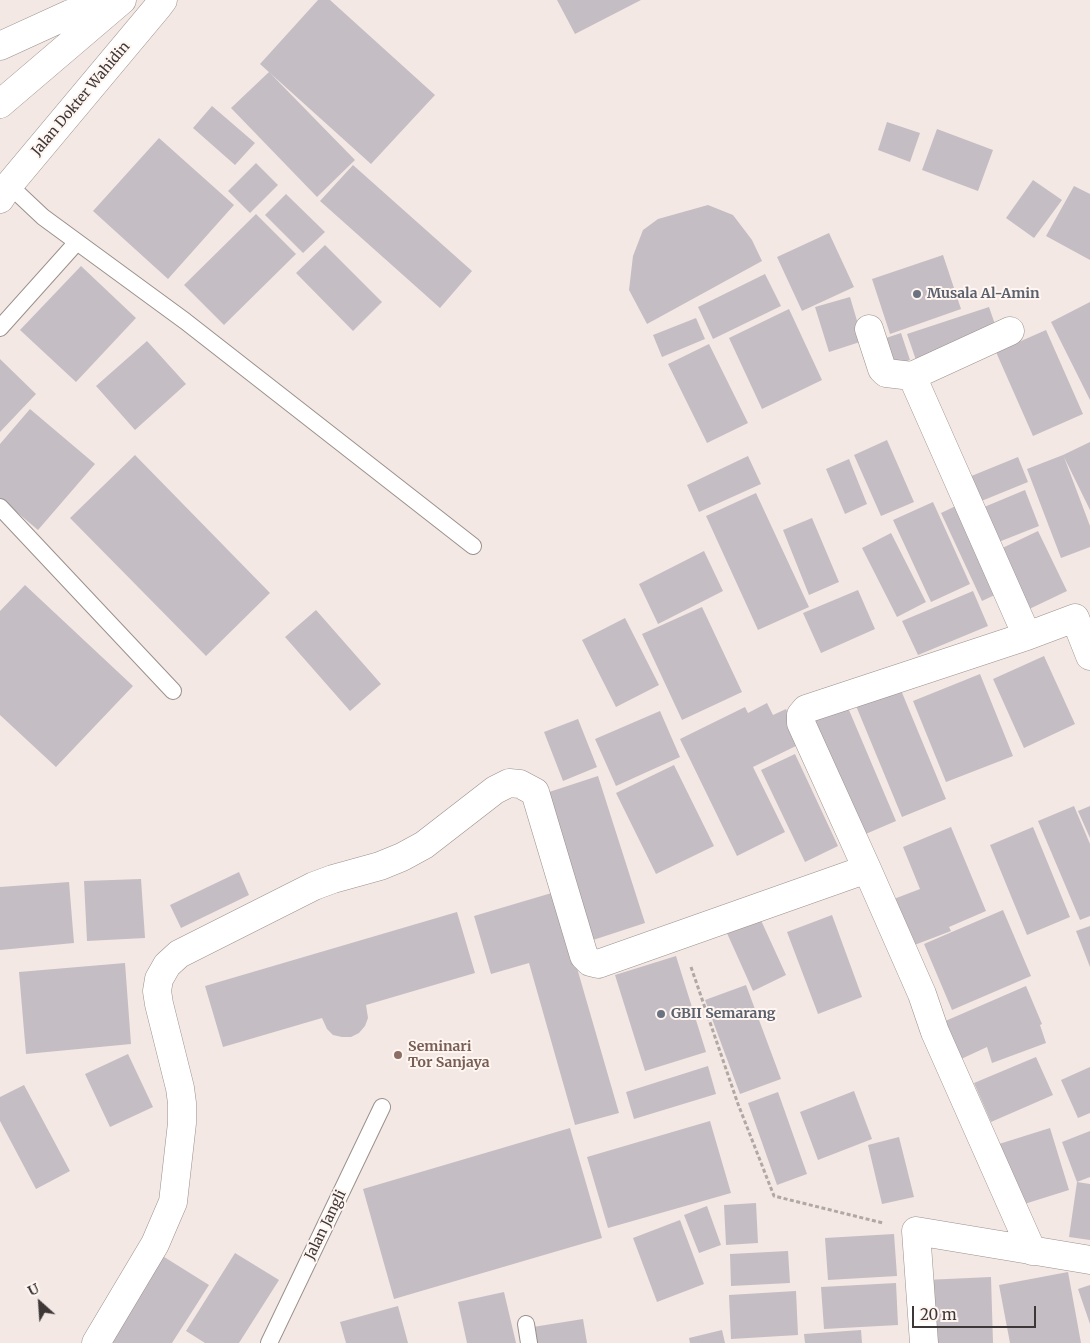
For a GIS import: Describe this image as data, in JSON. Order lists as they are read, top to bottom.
{
  "streets": {
    "main road": ["Jalan Dokter Wahidin"],
    "lane": ["Jalan Jangli"]
  },
  "places": ["Musala Al-Amin", "GBII Semarang", "Seminari Tor Sanjaya"],
  "scale_bar": "20 m",
  "north": "top left"
}
